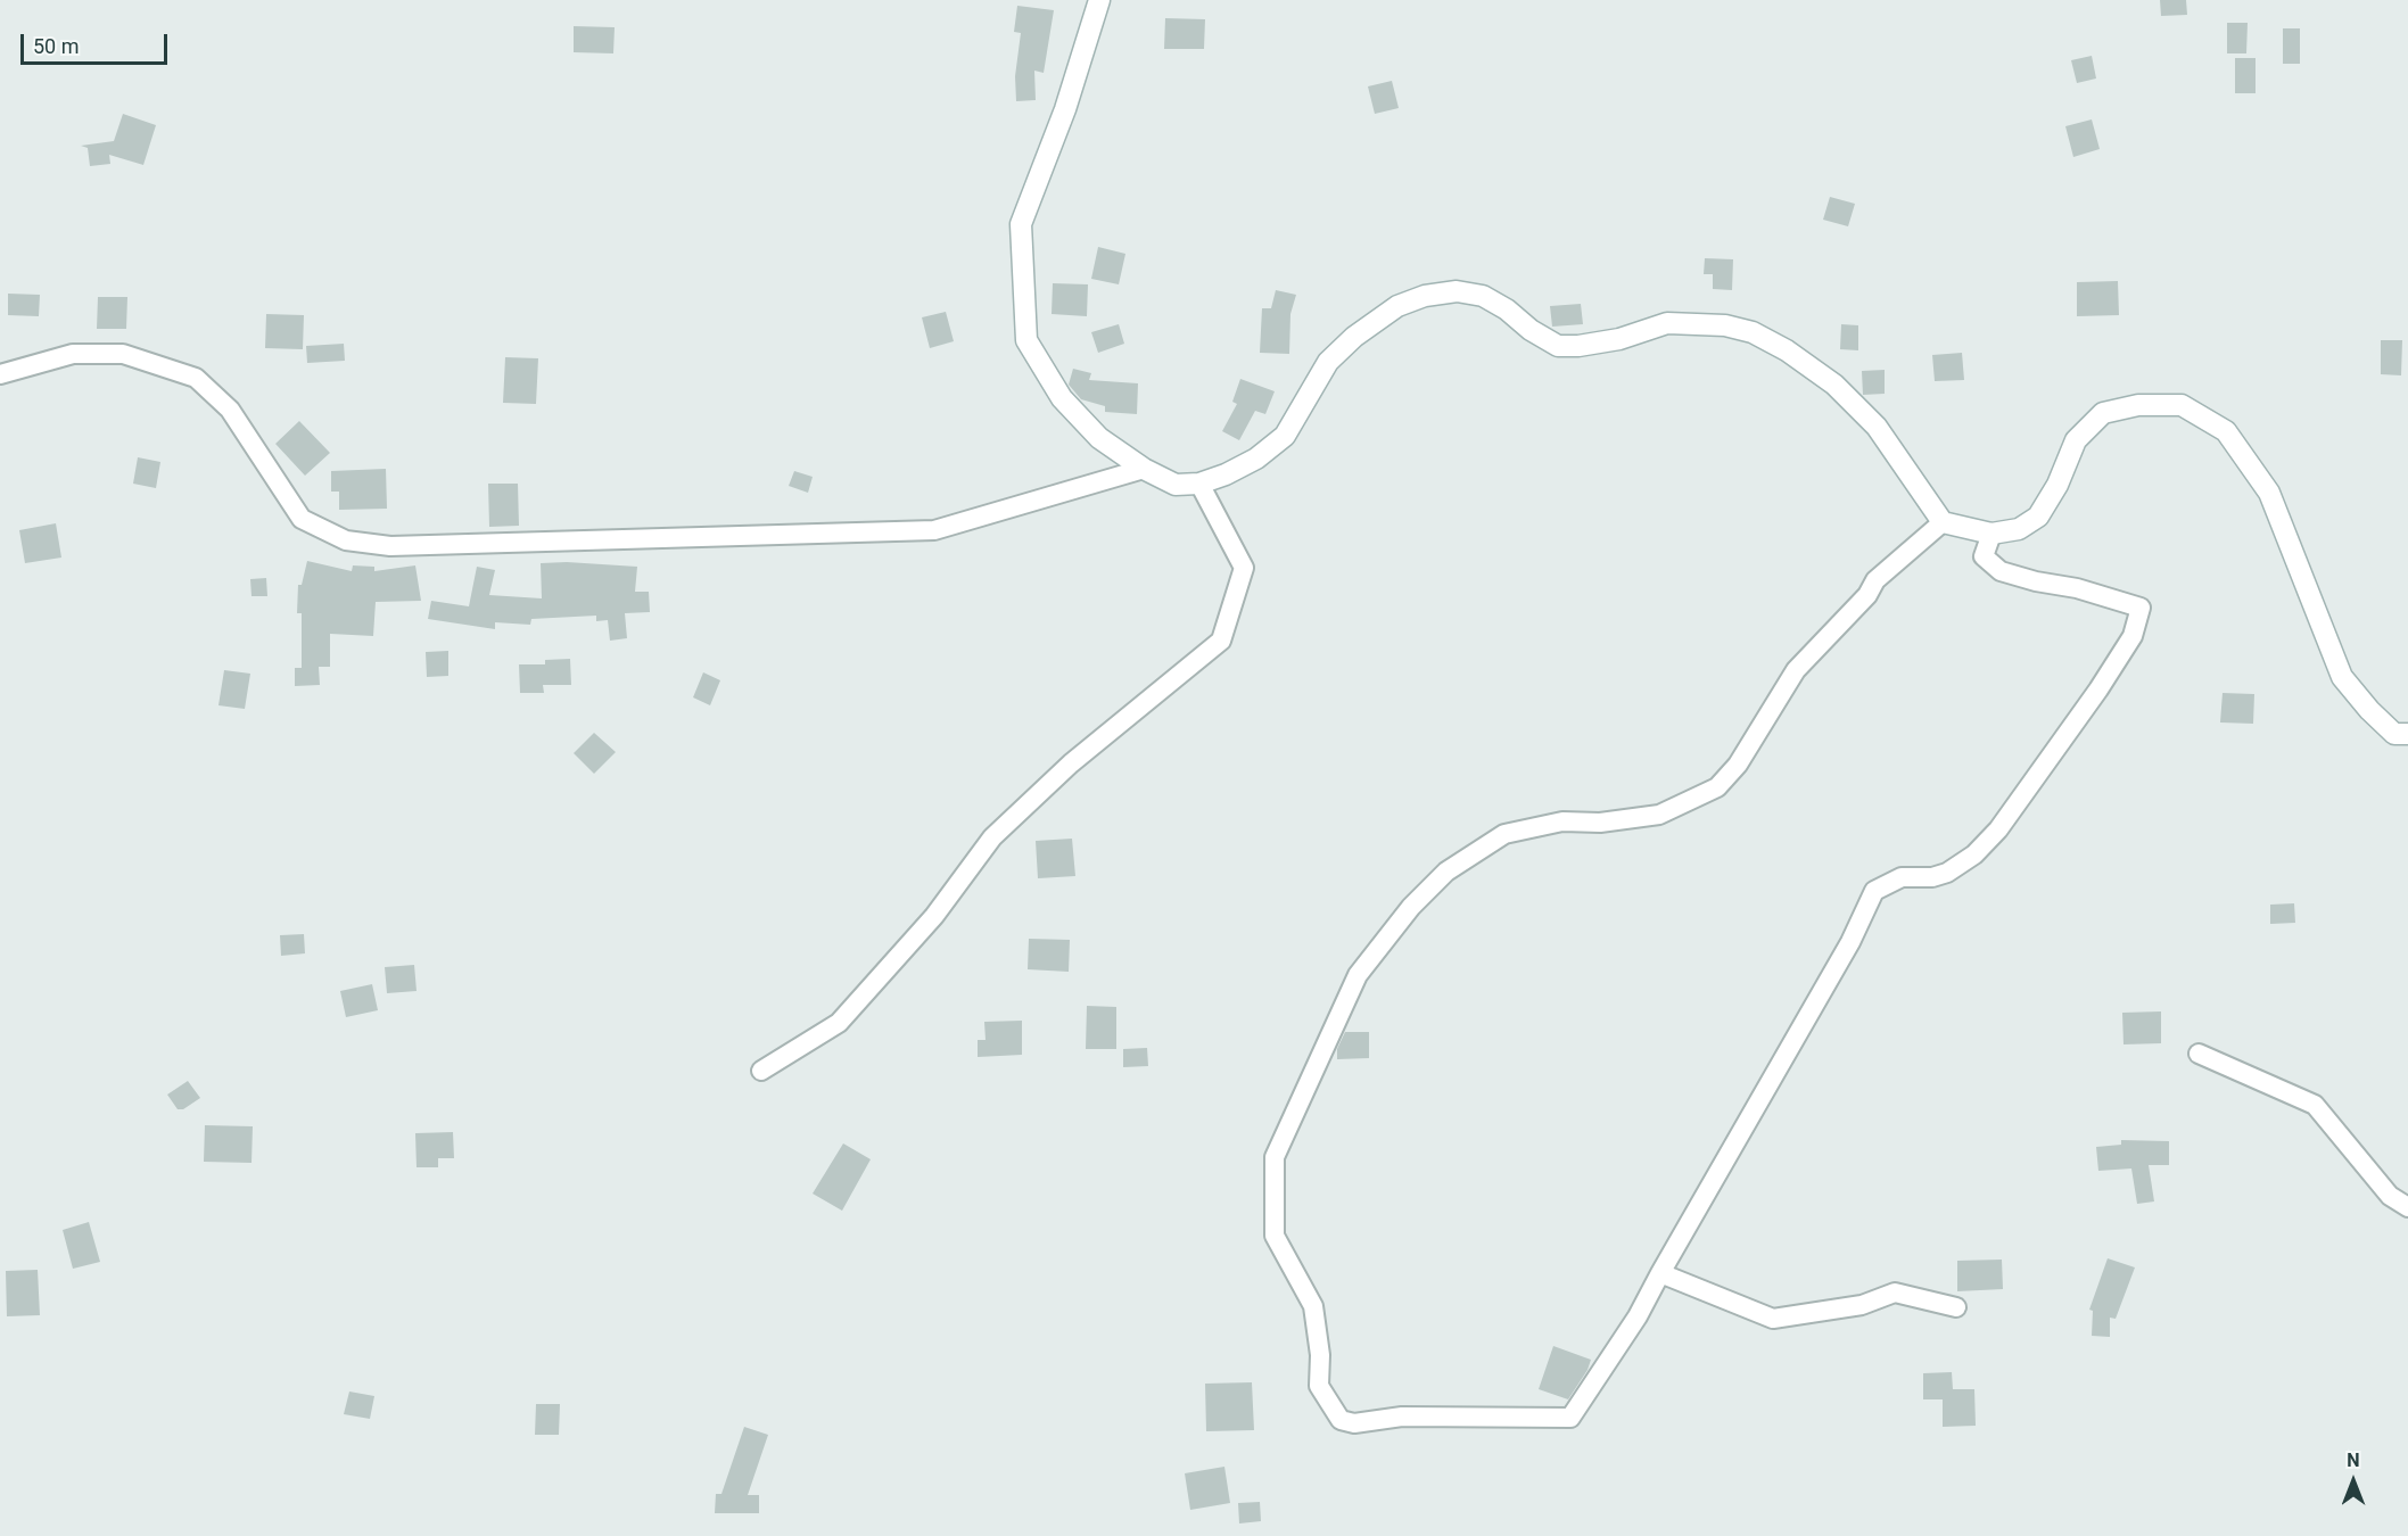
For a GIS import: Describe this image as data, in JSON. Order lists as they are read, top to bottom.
{
  "scale_bar": "50 m",
  "north": "top"
}
